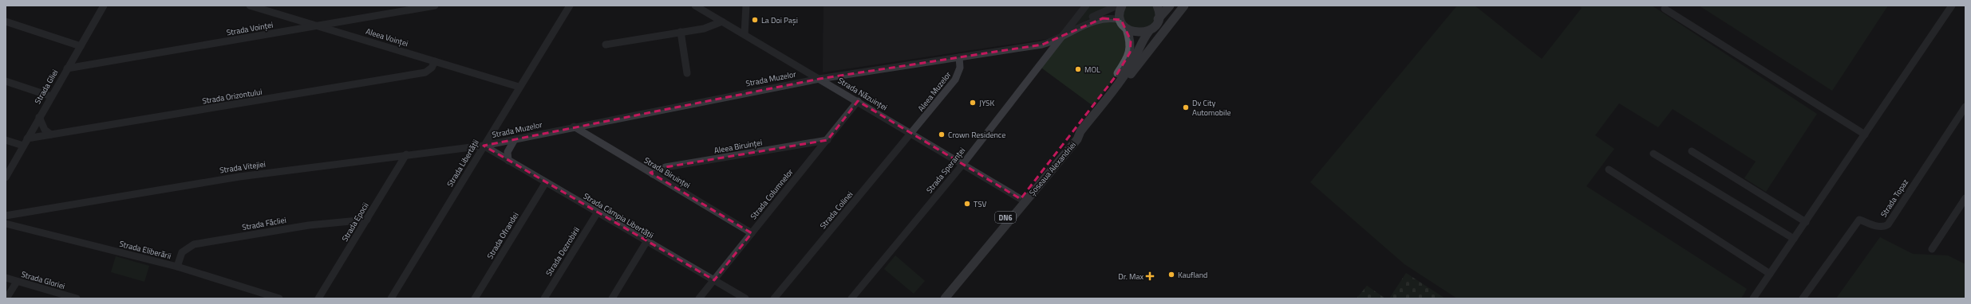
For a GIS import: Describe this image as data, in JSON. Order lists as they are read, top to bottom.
{
  "streets": {
    "main road": ["Șoseaua Alexandriei", "DN6"],
    "street": [
      "Strada Voinței",
      "Aleea Voinței",
      "Strada Muzelor",
      "Strada Gliei",
      "Aleea Muzelor",
      "Strada Năzuinței",
      "Strada Orizontului",
      "Aleea Biruinței",
      "Strada Libertății",
      "Strada Vitejiei",
      "Strada Speranței",
      "Strada Biruinței",
      "Strada Columnelor",
      "Strada Topaz",
      "Strada Colinei",
      "Strada Câmpia Libertății",
      "Strada Epocii",
      "Strada Făcliei",
      "Strada Ofrandei",
      "Strada Eliberării",
      "Strada Dezrobirii",
      "Strada Gloriei"
    ]
  },
  "crossings": [
    ["Strada Voinței", "Aleea Voinței"],
    ["Strada Voinței", "Strada Gliei"],
    ["Aleea Voinței", "Strada Orizontului"],
    ["Aleea Voinței", "Strada Libertății"],
    ["Strada Muzelor", "Aleea Muzelor"],
    ["Strada Muzelor", "Strada Năzuinței"],
    ["Strada Muzelor", "Strada Libertății"],
    ["Strada Muzelor", "Strada Vitejiei"],
    ["Strada Muzelor", "Strada Speranței"],
    ["Strada Muzelor", "Strada Biruinței"],
    ["Strada Muzelor", "Strada Câmpia Libertății"],
    ["Strada Muzelor", "DN6"],
    ["Strada Gliei", "Strada Orizontului"],
    ["Aleea Muzelor", "Strada Năzuinței"],
    ["Aleea Muzelor", "Strada Colinei"],
    ["Strada Năzuinței", "Șoseaua Alexandriei"],
    ["Strada Năzuinței", "Strada Speranței"],
    ["Strada Năzuinței", "Strada Columnelor"],
    ["Strada Năzuinței", "Strada Colinei"],
    ["Aleea Biruinței", "Strada Biruinței"],
    ["Aleea Biruinței", "Strada Columnelor"],
    ["Strada Libertății", "Strada Vitejiei"],
    ["Strada Libertății", "Strada Câmpia Libertății"],
    ["Strada Vitejiei", "Strada Câmpia Libertății"],
    ["Strada Vitejiei", "Strada Epocii"],
    ["Șoseaua Alexandriei", "DN6"],
    ["Strada Biruinței", "Strada Columnelor"],
    ["Strada Columnelor", "Strada Câmpia Libertății"],
    ["Strada Câmpia Libertății", "Strada Ofrandei"],
    ["Strada Câmpia Libertății", "Strada Dezrobirii"],
    ["Strada Epocii", "Strada Făcliei"],
    ["Strada Făcliei", "Strada Eliberării"]
  ],
  "places": {
    "other": [
      "La Doi Pași",
      "MOL",
      "JYSK",
      "Dv City Automobile",
      "Crown Residence",
      "TSV",
      "Kaufland"
    ],
    "health": ["Dr. Max"]
  }
}
